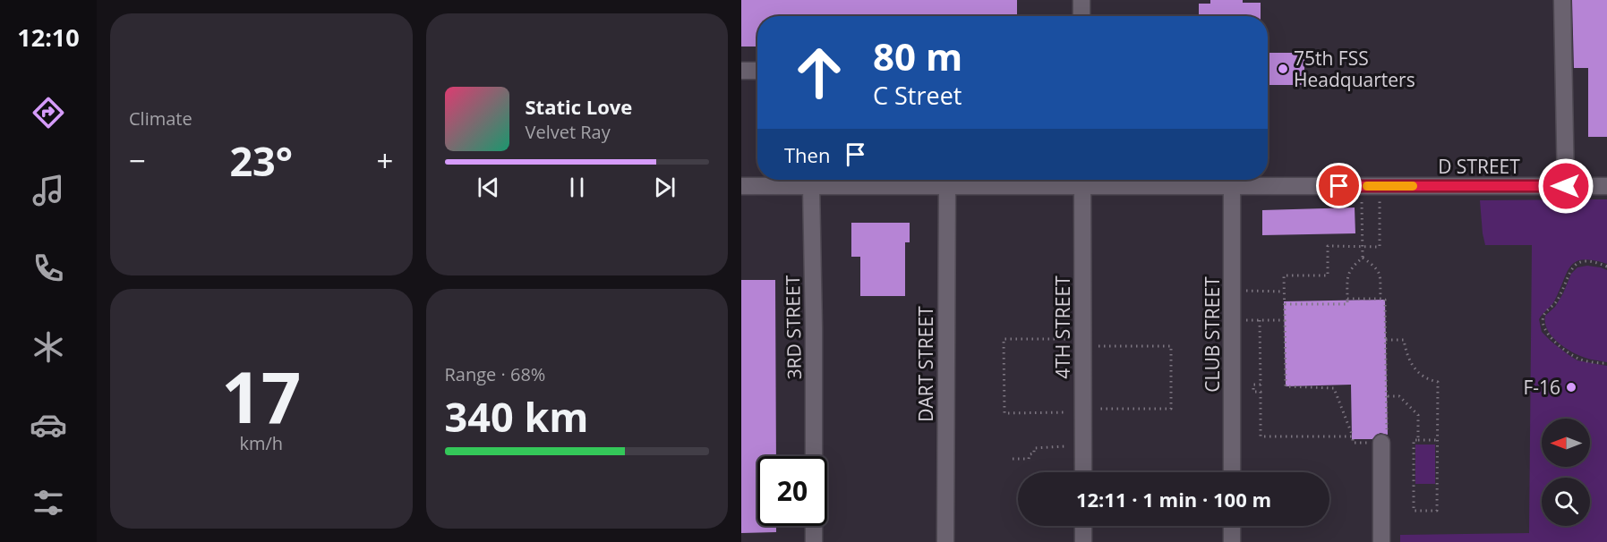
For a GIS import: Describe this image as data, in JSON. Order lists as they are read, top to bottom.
{
  "streets": {
    "street": [
      "D STREET",
      "3RD STREET",
      "4TH STREET",
      "CLUB STREET",
      "DART STREET"
    ]
  },
  "crossings": [
    ["D STREET", "CLUB STREET"]
  ],
  "places": ["75th FSS Headquarters", "F-16"],
  "north": "left",
  "page": {
    "tabs": "12:10",
    "tile": [
      "Climate",
      ["17", "km/h"],
      ["Range · 68%", "340 km"]
    ],
    "turn": ["80 m", "C Street"],
    "song": ["Static Love", "Velvet Ray"],
    "then": "Then",
    "heat": ["−", "23°", "+"],
    "limit": "20",
    "trip": "12:11 · 1 min · 100 m"
  }
}
